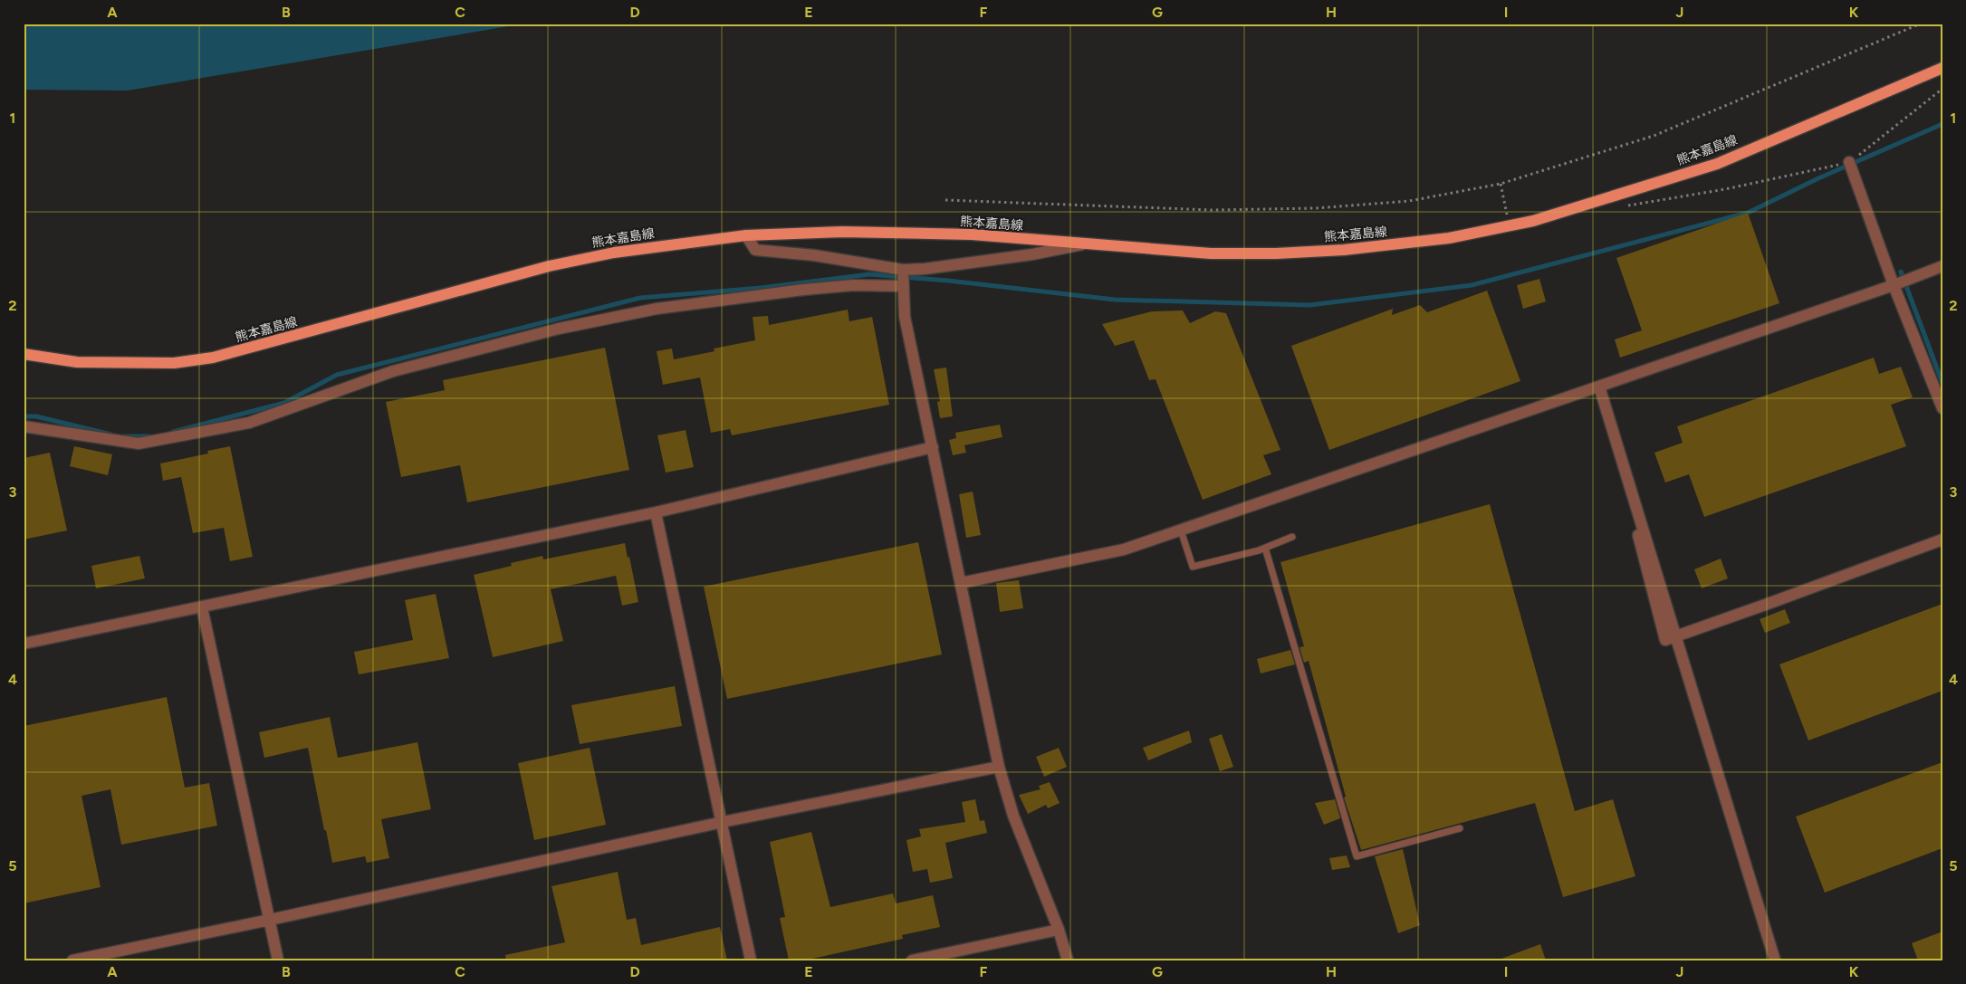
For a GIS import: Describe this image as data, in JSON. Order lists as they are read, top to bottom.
{
  "streets": {
    "main road": ["熊本嘉島線"]
  },
  "grid": {
    "columns": [
      "A",
      "B",
      "C",
      "D",
      "E",
      "F",
      "G",
      "H",
      "I",
      "J",
      "K"
    ],
    "rows": [
      "1",
      "2",
      "3",
      "4",
      "5"
    ]
  }
}
